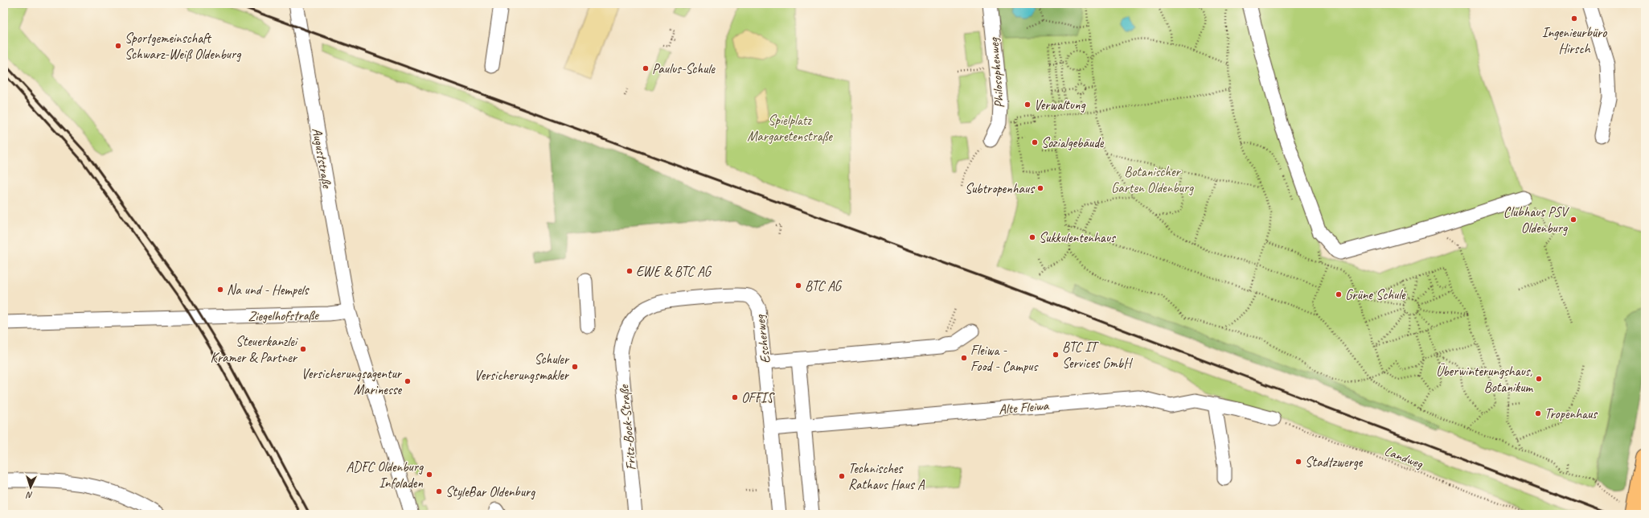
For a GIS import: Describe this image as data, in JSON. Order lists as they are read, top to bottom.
{
  "streets": {
    "street": [
      "Philosophenweg",
      "Auguststraße",
      "Ziegelhofstraße",
      "Escherweg",
      "Alte Fleiwa",
      "Fritz-Bock-Straße"
    ],
    "path": ["Landweg"]
  },
  "crossings": [
    ["Auguststraße", "Ziegelhofstraße"],
    ["Escherweg", "Alte Fleiwa"],
    ["Escherweg", "Fritz-Bock-Straße"],
    ["Alte Fleiwa", "Landweg"]
  ],
  "parks": ["Spielplatz Margaretenstraße", "Botanischer Garten Oldenburg"],
  "places": [
    "Ingenieurbüro Hirsch",
    "Sportgemeinschaft Schwarz-Weiß Oldenburg",
    "Paulus-Schule",
    "Verwaltung",
    "Sozialgebäude",
    "Subtropenhaus",
    "Clubhaus PSV Oldenburg",
    "Sukkulentenhaus",
    "EWE & BTC AG",
    "BTC AG",
    "Na und - Hempels",
    "Grüne Schule",
    "Steuerkanzlei Kramer & Partner",
    "BTC IT Services GmbH",
    "Fleiwa - Food - Campus",
    "Schuler Versicherungsmakler",
    "Überwinterungshaus, Botanikum",
    "Versicherungsagentur Marinesse",
    "OFFIS",
    "Tropenhaus",
    "Stadtzwerge",
    "ADFC Oldenburg Infoladen",
    "Technisches Rathaus Haus A",
    "StyleBar Oldenburg"
  ],
  "north": "bottom"
}
